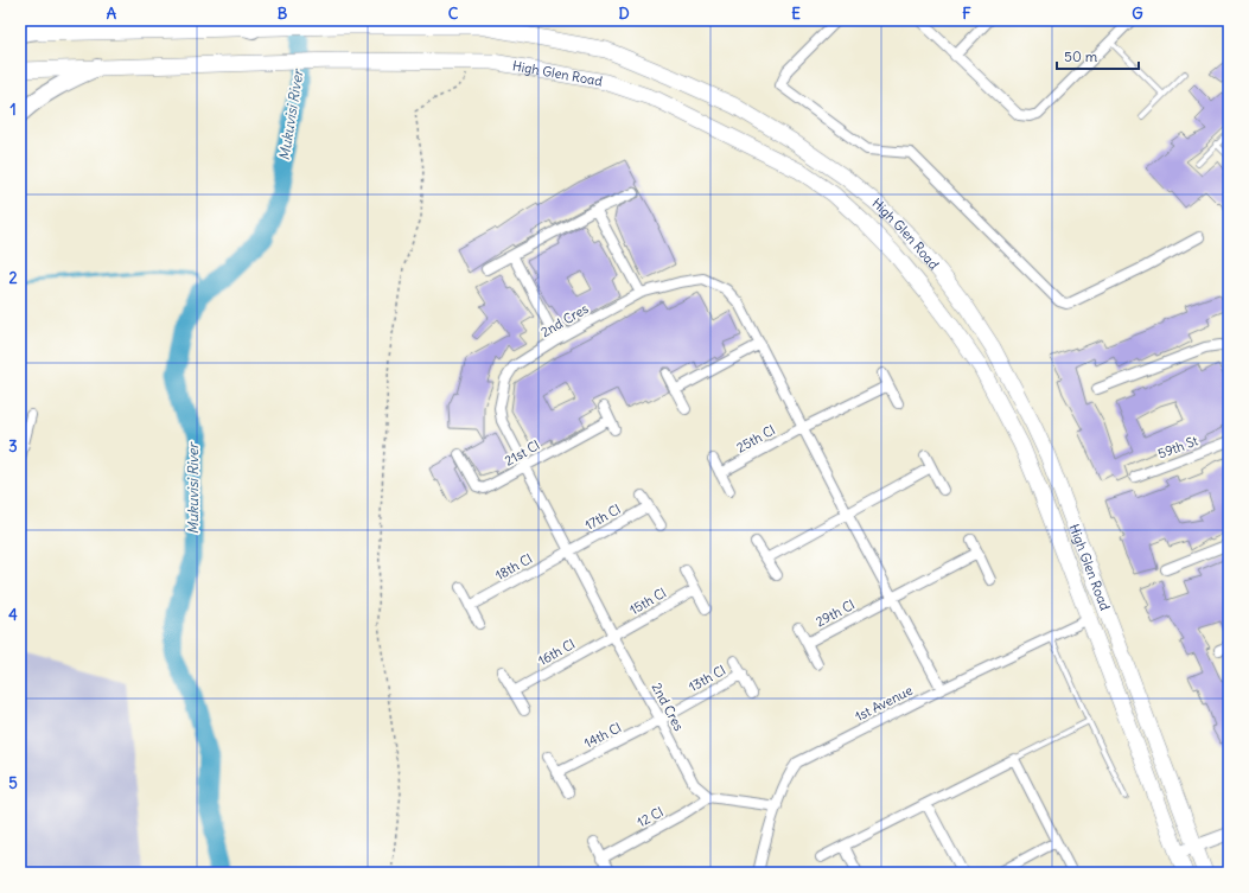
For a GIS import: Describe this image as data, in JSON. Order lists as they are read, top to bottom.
{
  "streets": {
    "main road": ["High Glen Road"],
    "street": [
      "2nd Cres",
      "25th Cl",
      "59th St",
      "21st Cl",
      "17th Cl",
      "18th Cl",
      "15th Cl",
      "29th Cl",
      "16th Cl",
      "13th Cl",
      "1st Avenue",
      "14th Cl",
      "12 Cl"
    ]
  },
  "crossings": [
    ["High Glen Road", "1st Avenue"],
    ["2nd Cres", "25th Cl"],
    ["2nd Cres", "21st Cl"],
    ["2nd Cres", "17th Cl"],
    ["2nd Cres", "18th Cl"],
    ["2nd Cres", "15th Cl"],
    ["2nd Cres", "29th Cl"],
    ["2nd Cres", "16th Cl"],
    ["2nd Cres", "13th Cl"],
    ["2nd Cres", "1st Avenue"],
    ["2nd Cres", "14th Cl"],
    ["2nd Cres", "12 Cl"],
    ["17th Cl", "18th Cl"],
    ["15th Cl", "16th Cl"],
    ["13th Cl", "14th Cl"]
  ],
  "water": ["Mukuvisi River"],
  "scale_bar": "50 m",
  "grid": {
    "columns": [
      "A",
      "B",
      "C",
      "D",
      "E",
      "F",
      "G"
    ],
    "rows": [
      "1",
      "2",
      "3",
      "4",
      "5"
    ]
  }
}
